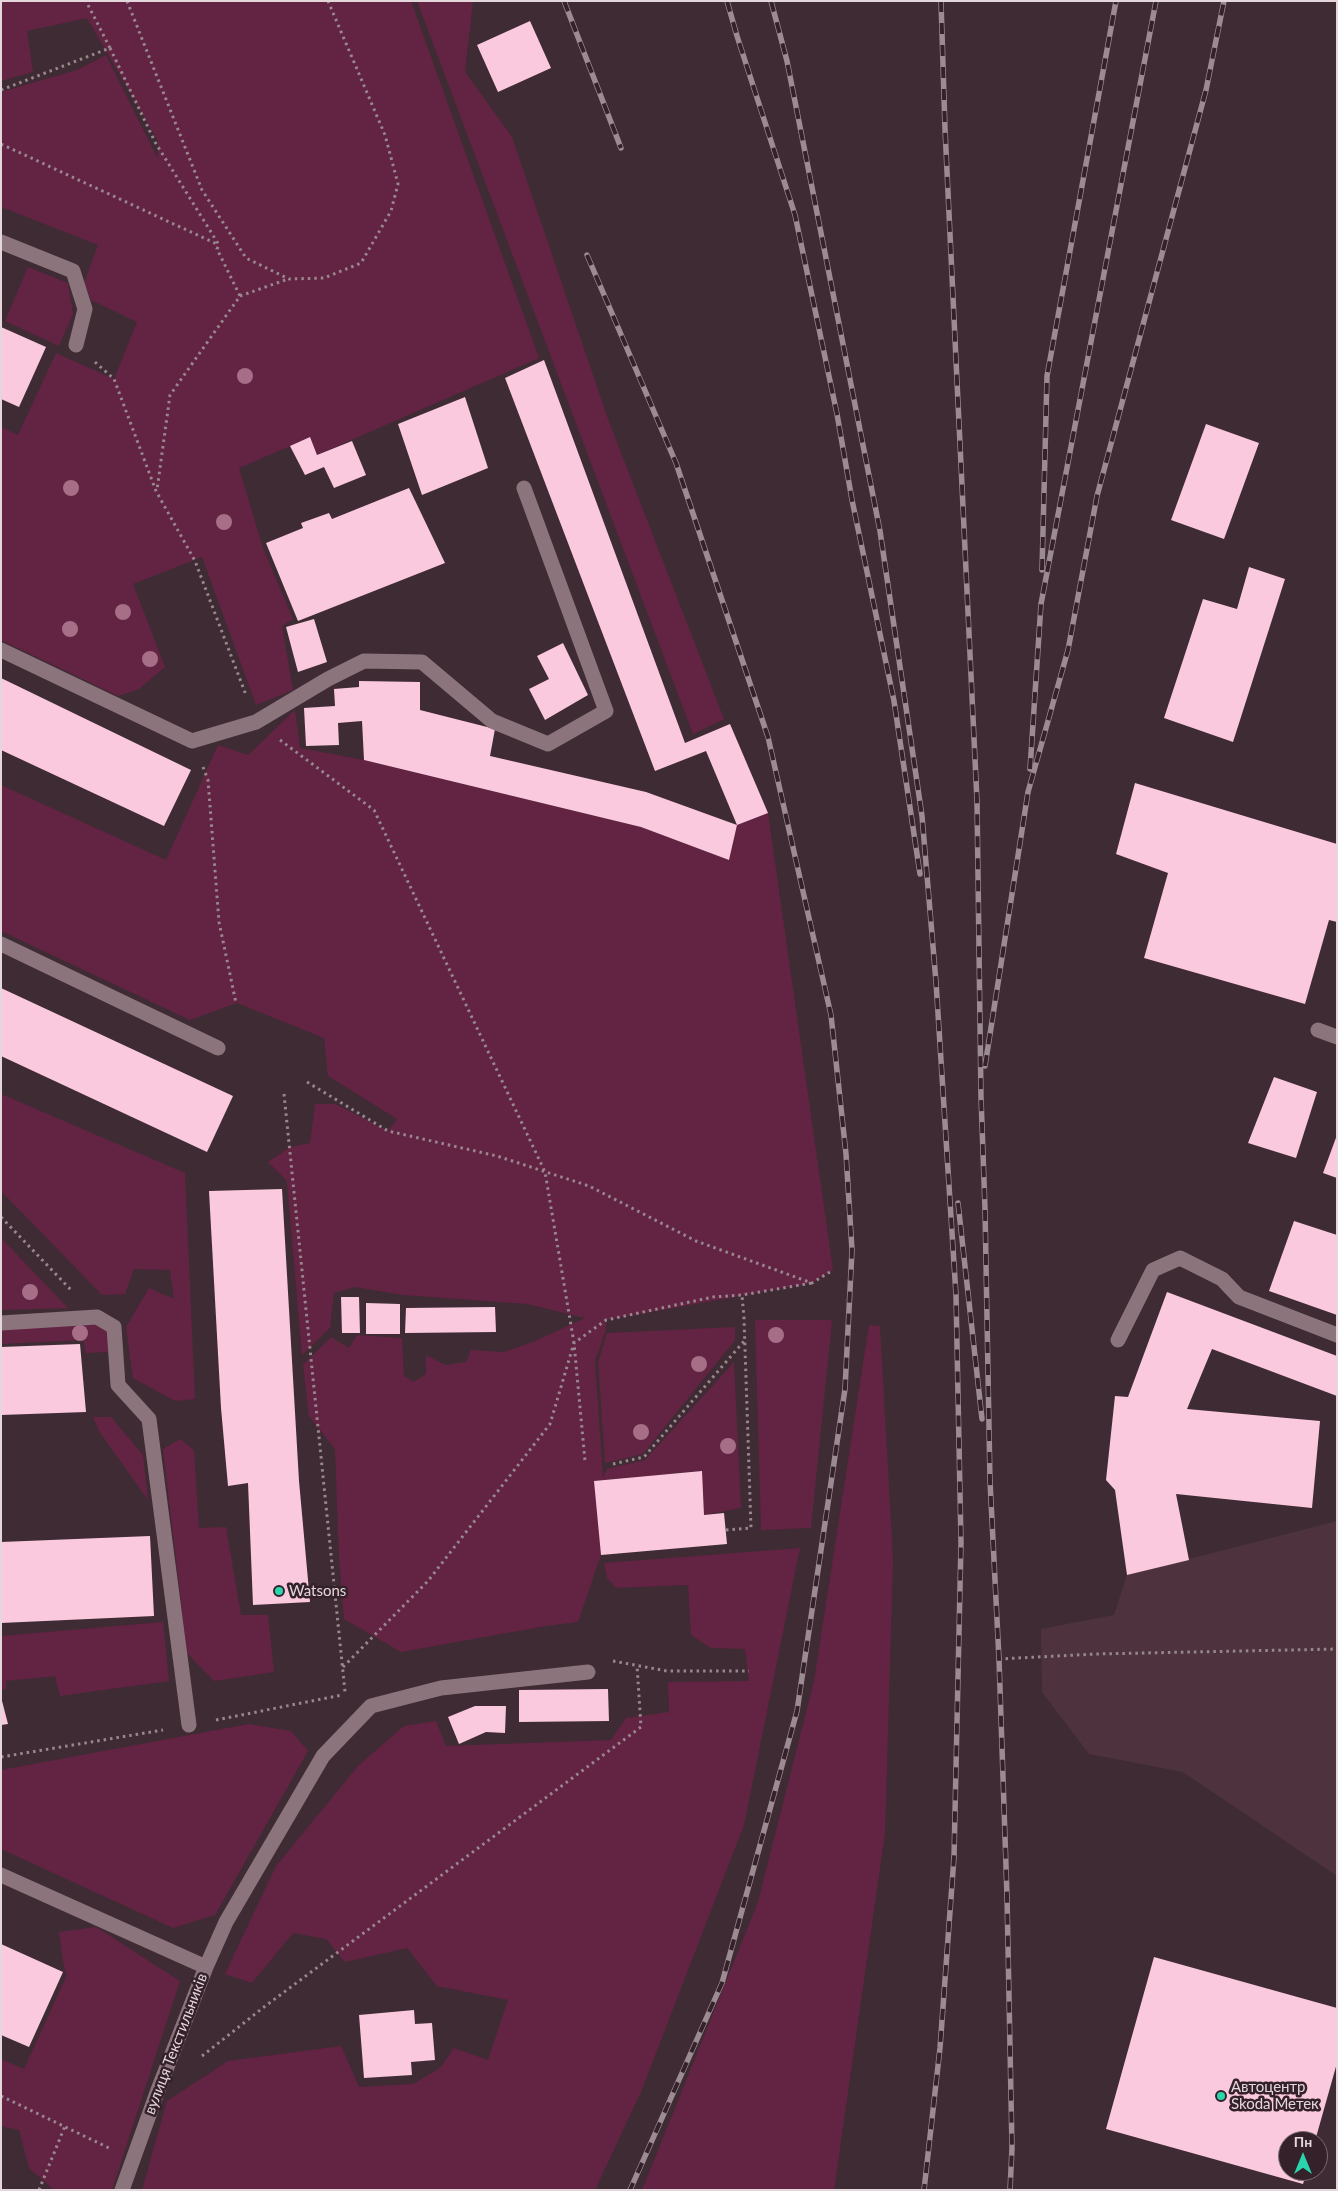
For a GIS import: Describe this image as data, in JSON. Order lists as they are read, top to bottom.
{
  "streets": {
    "street": ["вулиця Текстильників"]
  },
  "places": ["Watsons", "Автоцентр Skoda Метек"],
  "north": "top"
}
